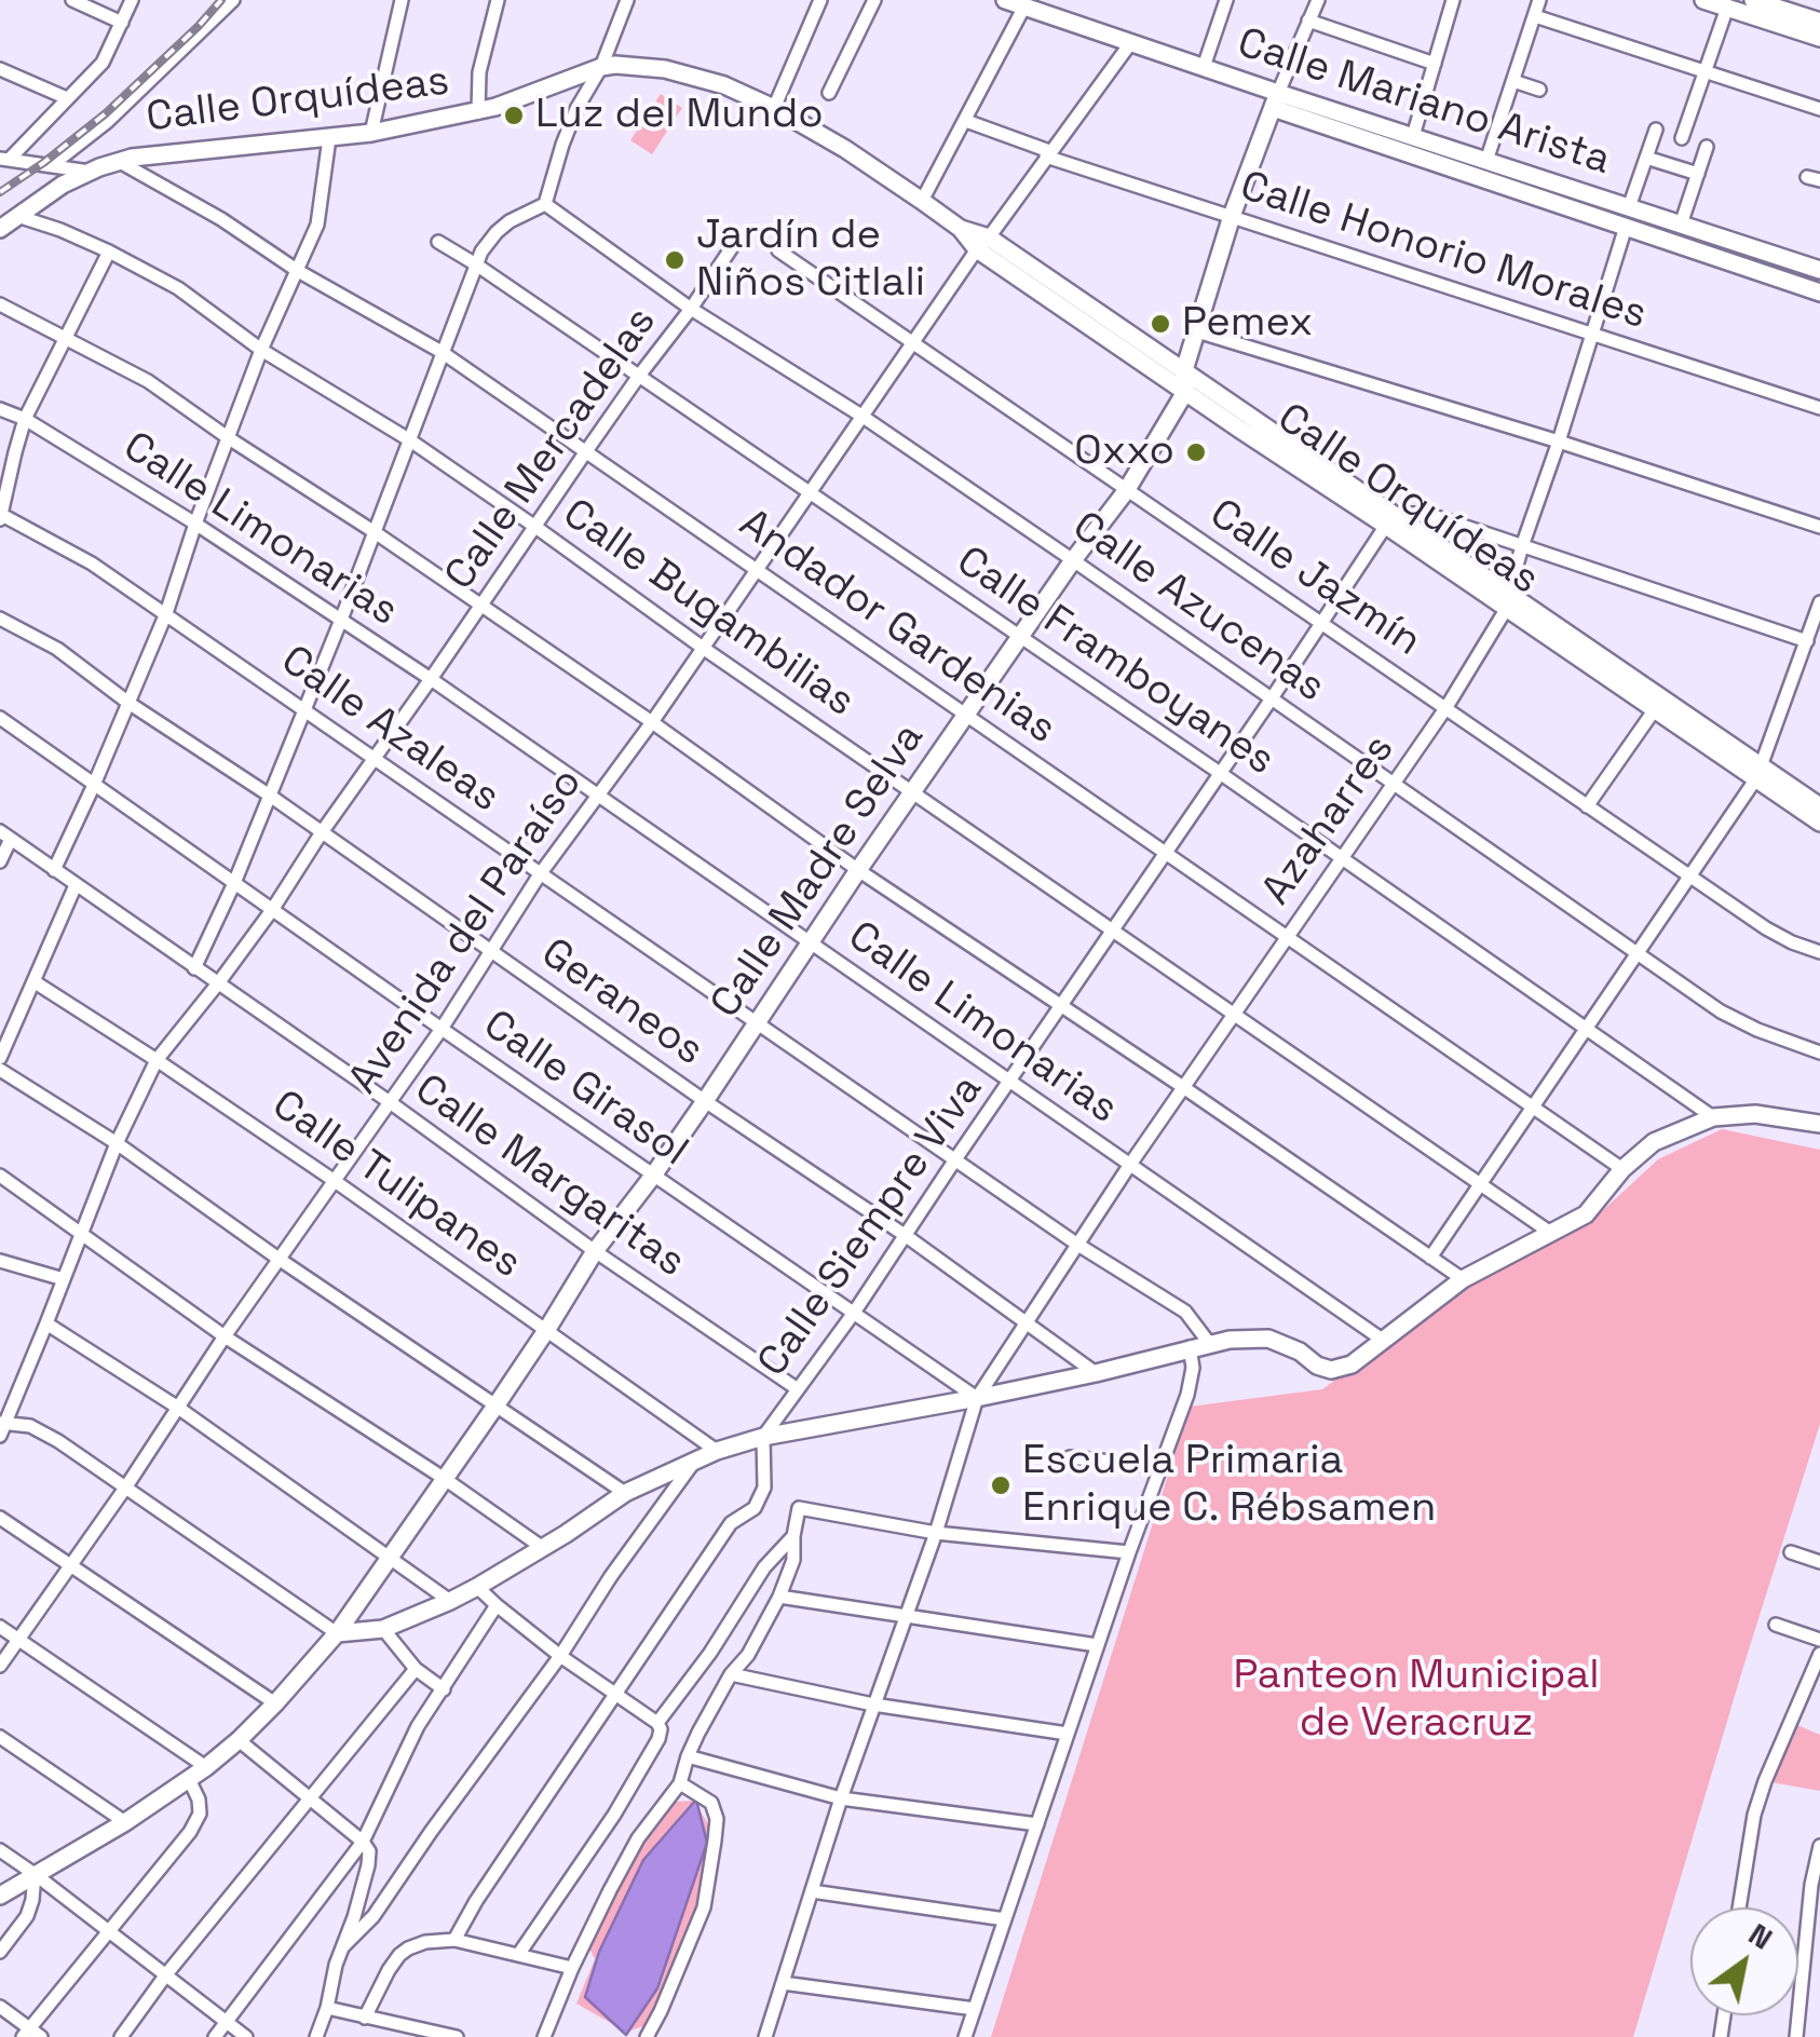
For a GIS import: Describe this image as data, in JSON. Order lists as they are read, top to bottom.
{
  "streets": {
    "street": [
      "Calle Orquídeas",
      "Calle Mariano Arista",
      "Calle Honorio Morales",
      "Calle Mercadelas",
      "Calle Limonarias",
      "Calle Jazmín",
      "Calle Azucenas",
      "Calle Bugambilias",
      "Andador Gardenias",
      "Calle Framboyanes",
      "Calle Azaleas",
      "Azaharres",
      "Calle Madre Selva",
      "Avenida del Paraíso",
      "Geraneos",
      "Calle Girasol",
      "Calle Margaritas",
      "Calle Tulipanes",
      "Calle Siempre Viva"
    ]
  },
  "crossings": [
    ["Calle Orquídeas", "Calle Bugambilias"],
    ["Calle Orquídeas", "Andador Gardenias"],
    ["Calle Orquídeas", "Azaharres"],
    ["Calle Orquídeas", "Calle Madre Selva"],
    ["Calle Orquídeas", "Avenida del Paraíso"],
    ["Calle Orquídeas", "Calle Siempre Viva"],
    ["Calle Mariano Arista", "Azaharres"],
    ["Calle Mariano Arista", "Avenida del Paraíso"],
    ["Calle Honorio Morales", "Azaharres"],
    ["Calle Honorio Morales", "Avenida del Paraíso"],
    ["Calle Mercadelas", "Calle Limonarias"],
    ["Calle Mercadelas", "Calle Azucenas"],
    ["Calle Mercadelas", "Calle Bugambilias"],
    ["Calle Mercadelas", "Andador Gardenias"],
    ["Calle Mercadelas", "Calle Framboyanes"],
    ["Calle Mercadelas", "Calle Azaleas"],
    ["Calle Mercadelas", "Geraneos"],
    ["Calle Mercadelas", "Calle Girasol"],
    ["Calle Mercadelas", "Calle Margaritas"],
    ["Calle Mercadelas", "Calle Tulipanes"],
    ["Calle Limonarias", "Azaharres"],
    ["Calle Limonarias", "Calle Madre Selva"],
    ["Calle Limonarias", "Avenida del Paraíso"],
    ["Calle Limonarias", "Calle Siempre Viva"],
    ["Calle Jazmín", "Azaharres"],
    ["Calle Jazmín", "Calle Madre Selva"],
    ["Calle Jazmín", "Avenida del Paraíso"],
    ["Calle Jazmín", "Calle Siempre Viva"],
    ["Calle Azucenas", "Azaharres"],
    ["Calle Azucenas", "Calle Madre Selva"],
    ["Calle Azucenas", "Avenida del Paraíso"],
    ["Calle Azucenas", "Calle Siempre Viva"],
    ["Calle Bugambilias", "Azaharres"],
    ["Calle Bugambilias", "Calle Madre Selva"],
    ["Calle Bugambilias", "Avenida del Paraíso"],
    ["Calle Bugambilias", "Calle Siempre Viva"],
    ["Andador Gardenias", "Azaharres"],
    ["Andador Gardenias", "Calle Madre Selva"],
    ["Andador Gardenias", "Avenida del Paraíso"],
    ["Andador Gardenias", "Calle Siempre Viva"],
    ["Calle Framboyanes", "Azaharres"],
    ["Calle Framboyanes", "Calle Madre Selva"],
    ["Calle Framboyanes", "Avenida del Paraíso"],
    ["Calle Framboyanes", "Calle Siempre Viva"],
    ["Calle Azaleas", "Azaharres"],
    ["Calle Azaleas", "Calle Madre Selva"],
    ["Calle Azaleas", "Avenida del Paraíso"],
    ["Calle Azaleas", "Calle Siempre Viva"],
    ["Azaharres", "Geraneos"],
    ["Azaharres", "Calle Girasol"],
    ["Calle Madre Selva", "Geraneos"],
    ["Calle Madre Selva", "Calle Girasol"],
    ["Calle Madre Selva", "Calle Margaritas"],
    ["Calle Madre Selva", "Calle Tulipanes"],
    ["Avenida del Paraíso", "Geraneos"],
    ["Avenida del Paraíso", "Calle Girasol"],
    ["Avenida del Paraíso", "Calle Margaritas"],
    ["Avenida del Paraíso", "Calle Tulipanes"],
    ["Geraneos", "Calle Siempre Viva"],
    ["Calle Girasol", "Calle Siempre Viva"],
    ["Calle Margaritas", "Calle Siempre Viva"]
  ],
  "parks": ["Panteon Municipal de Veracruz"],
  "places": [
    "Luz del Mundo",
    "Jardín de Niños Citlali",
    "Pemex",
    "Oxxo",
    "Escuela Primaria Enrique C. Rébsamen"
  ],
  "north": "top right"
}
